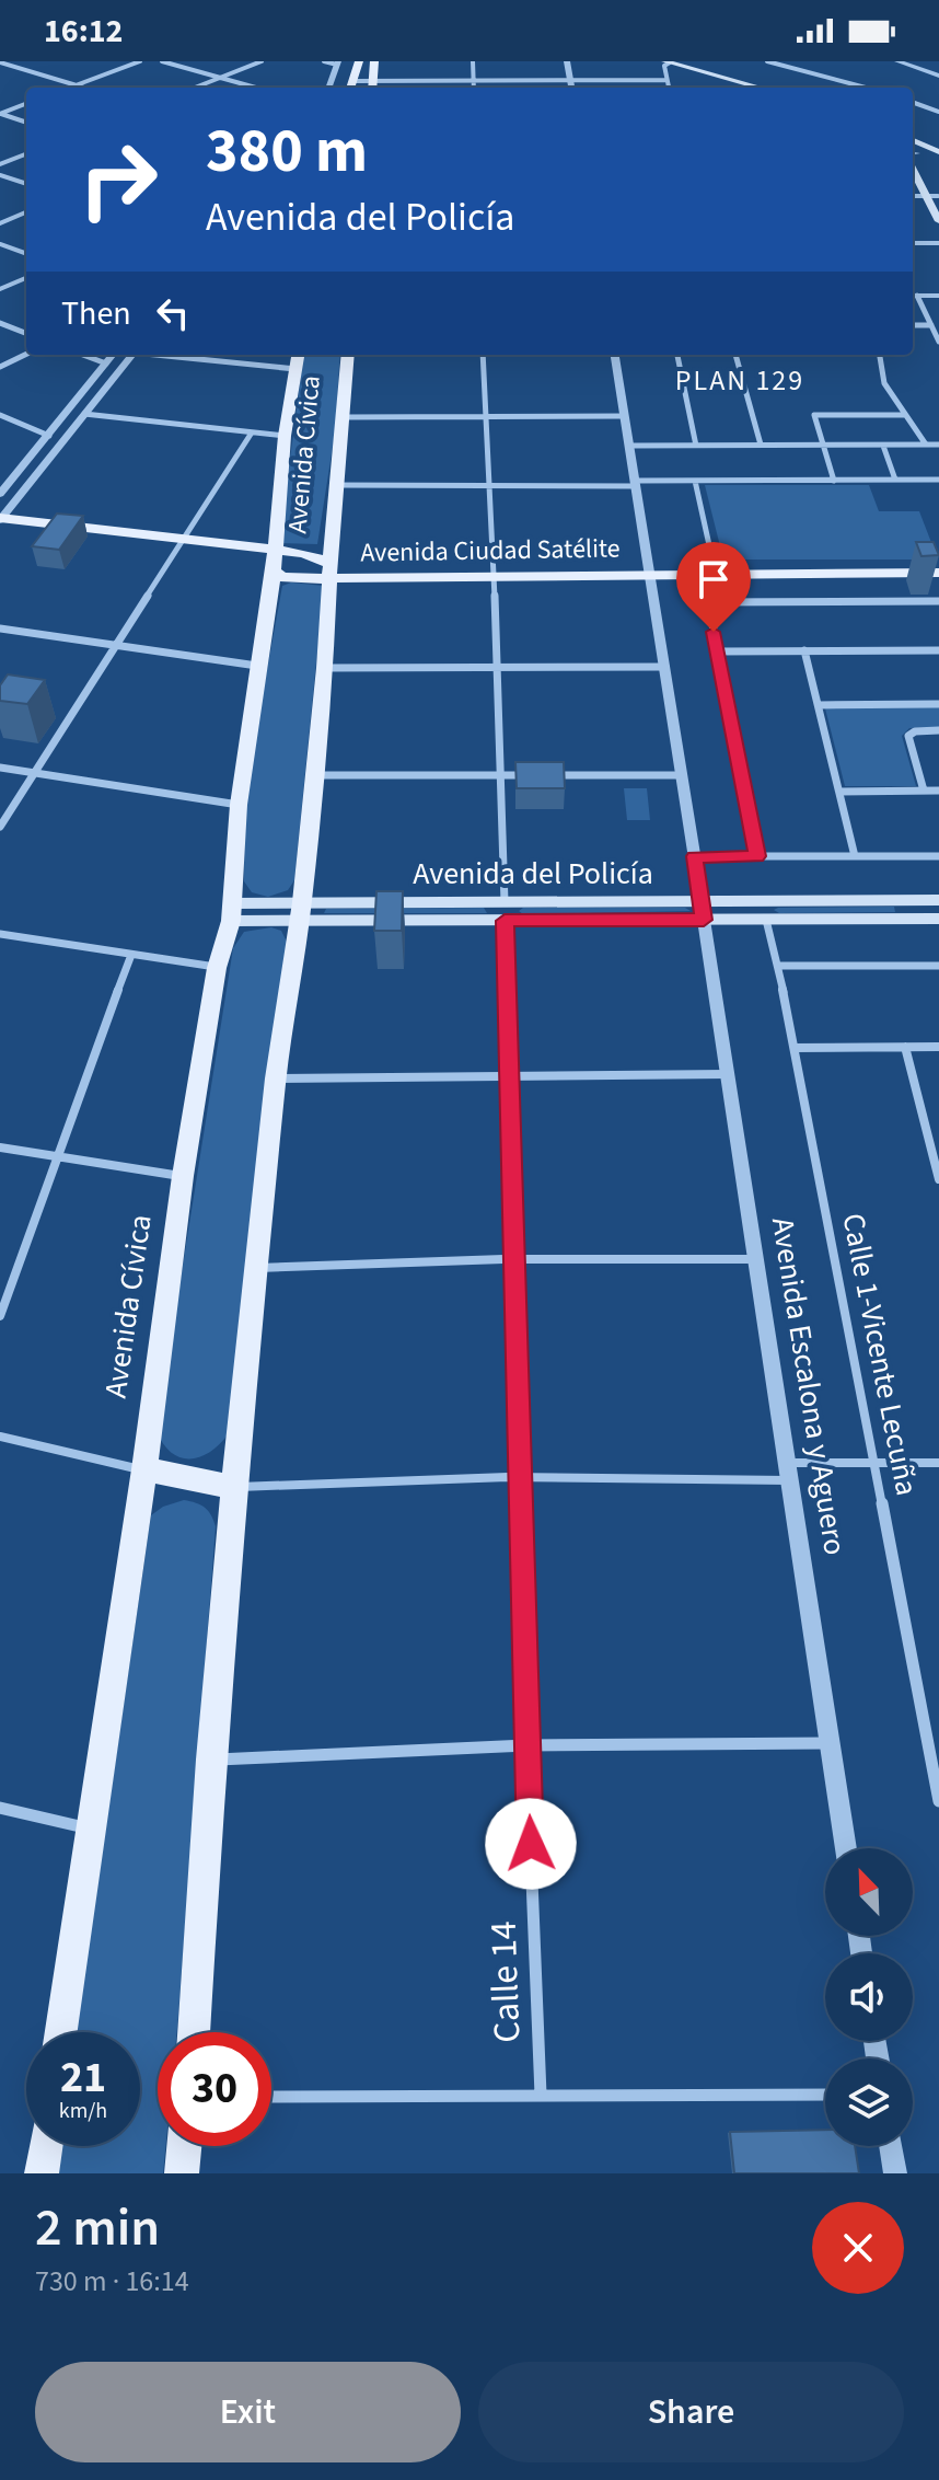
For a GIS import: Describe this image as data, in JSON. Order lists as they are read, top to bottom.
{
  "streets": {
    "main road": ["Avenida Cívica", "Avenida Ciudad Satélite", "Avenida del Policía"],
    "street": ["Calle 1-Vicente Lecuña", "Avenida Escalona y Aguero", "Calle 14"]
  },
  "crossings": [
    ["Avenida Cívica", "Avenida Ciudad Satélite"],
    ["Avenida Cívica", "Avenida del Policía"],
    ["Avenida del Policía", "Calle 1-Vicente Lecuña"],
    ["Avenida del Policía", "Avenida Escalona y Aguero"],
    ["Avenida del Policía", "Calle 14"]
  ],
  "districts": ["PLAN 129"],
  "north": "top left",
  "page": {
    "status": "16:12",
    "turn": ["380 m", "Avenida del Policía"],
    "then": "Then",
    "speed": "21 km/h",
    "limit": "30",
    "heading": ["2 min", "730 m · 16:14"],
    "buttons": ["Exit", "Share"]
  }
}
